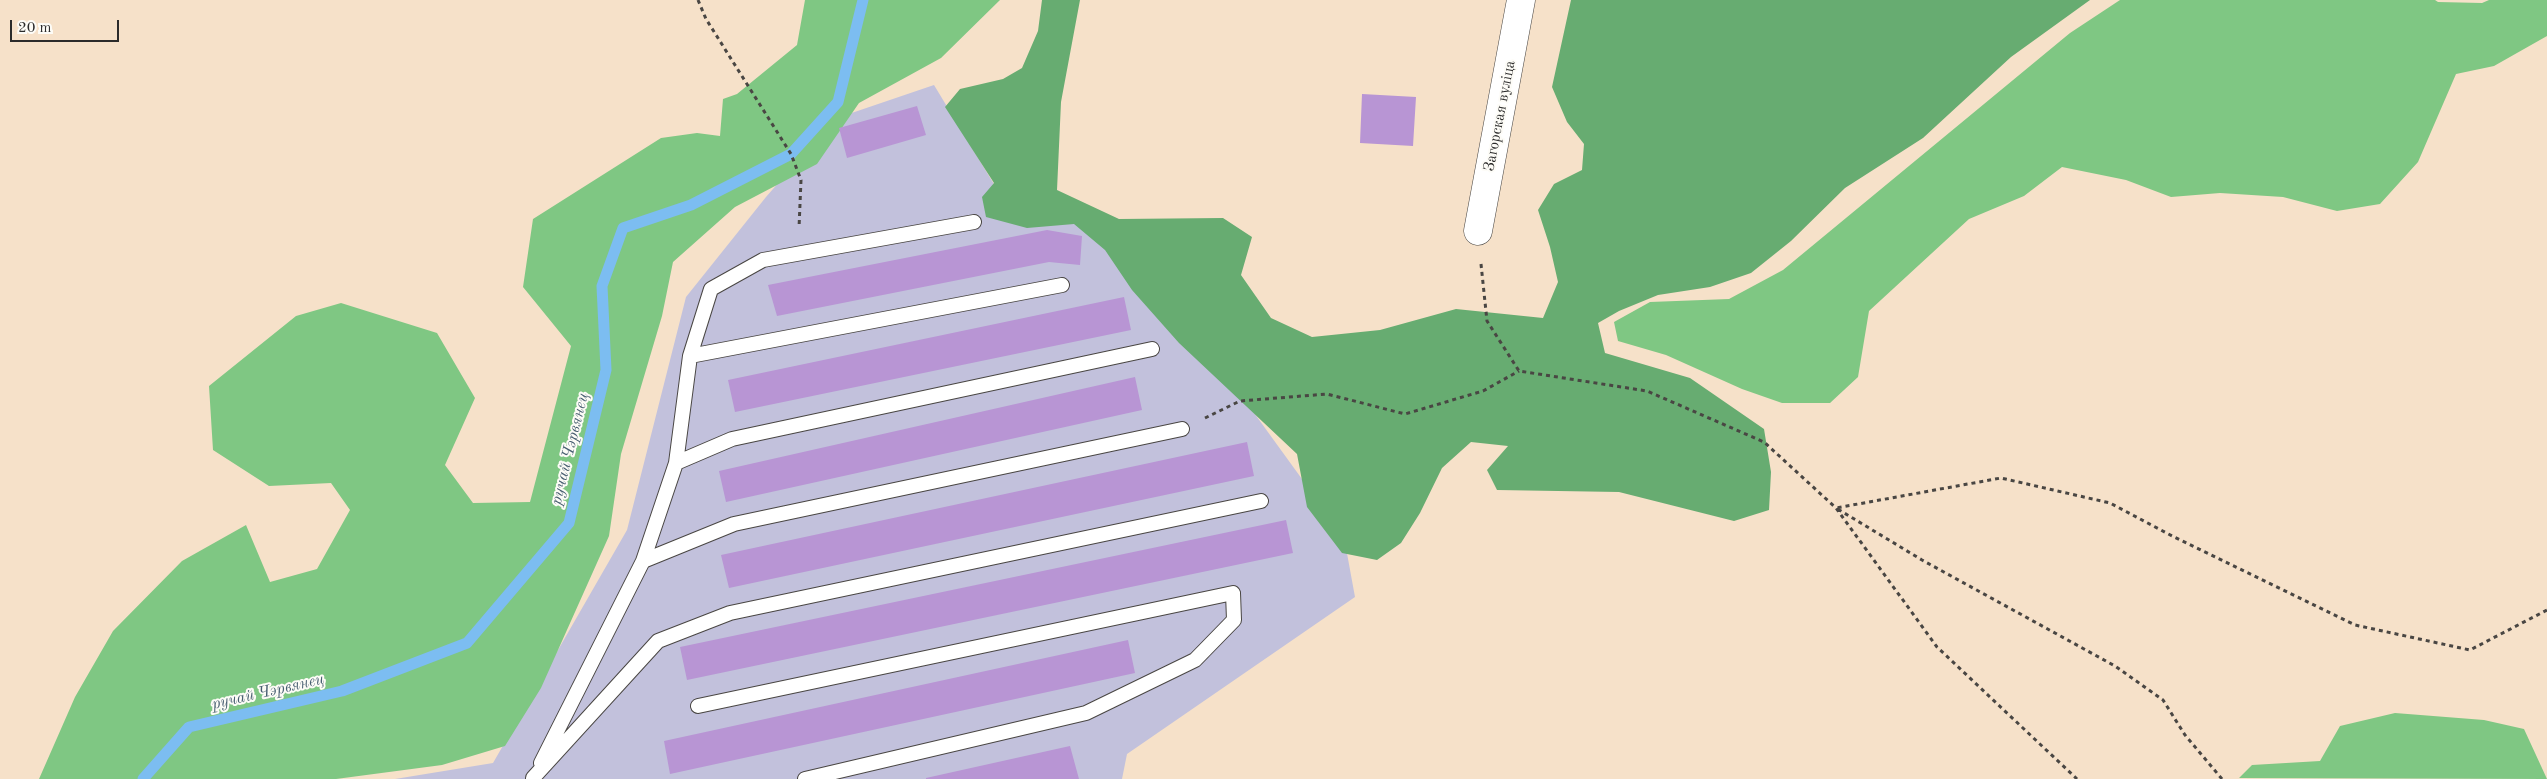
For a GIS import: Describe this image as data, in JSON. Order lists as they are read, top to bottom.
{
  "streets": {
    "street": ["Загорская вуліца"]
  },
  "water": ["ручай Чэрвянец"],
  "scale_bar": "20 m"
}
